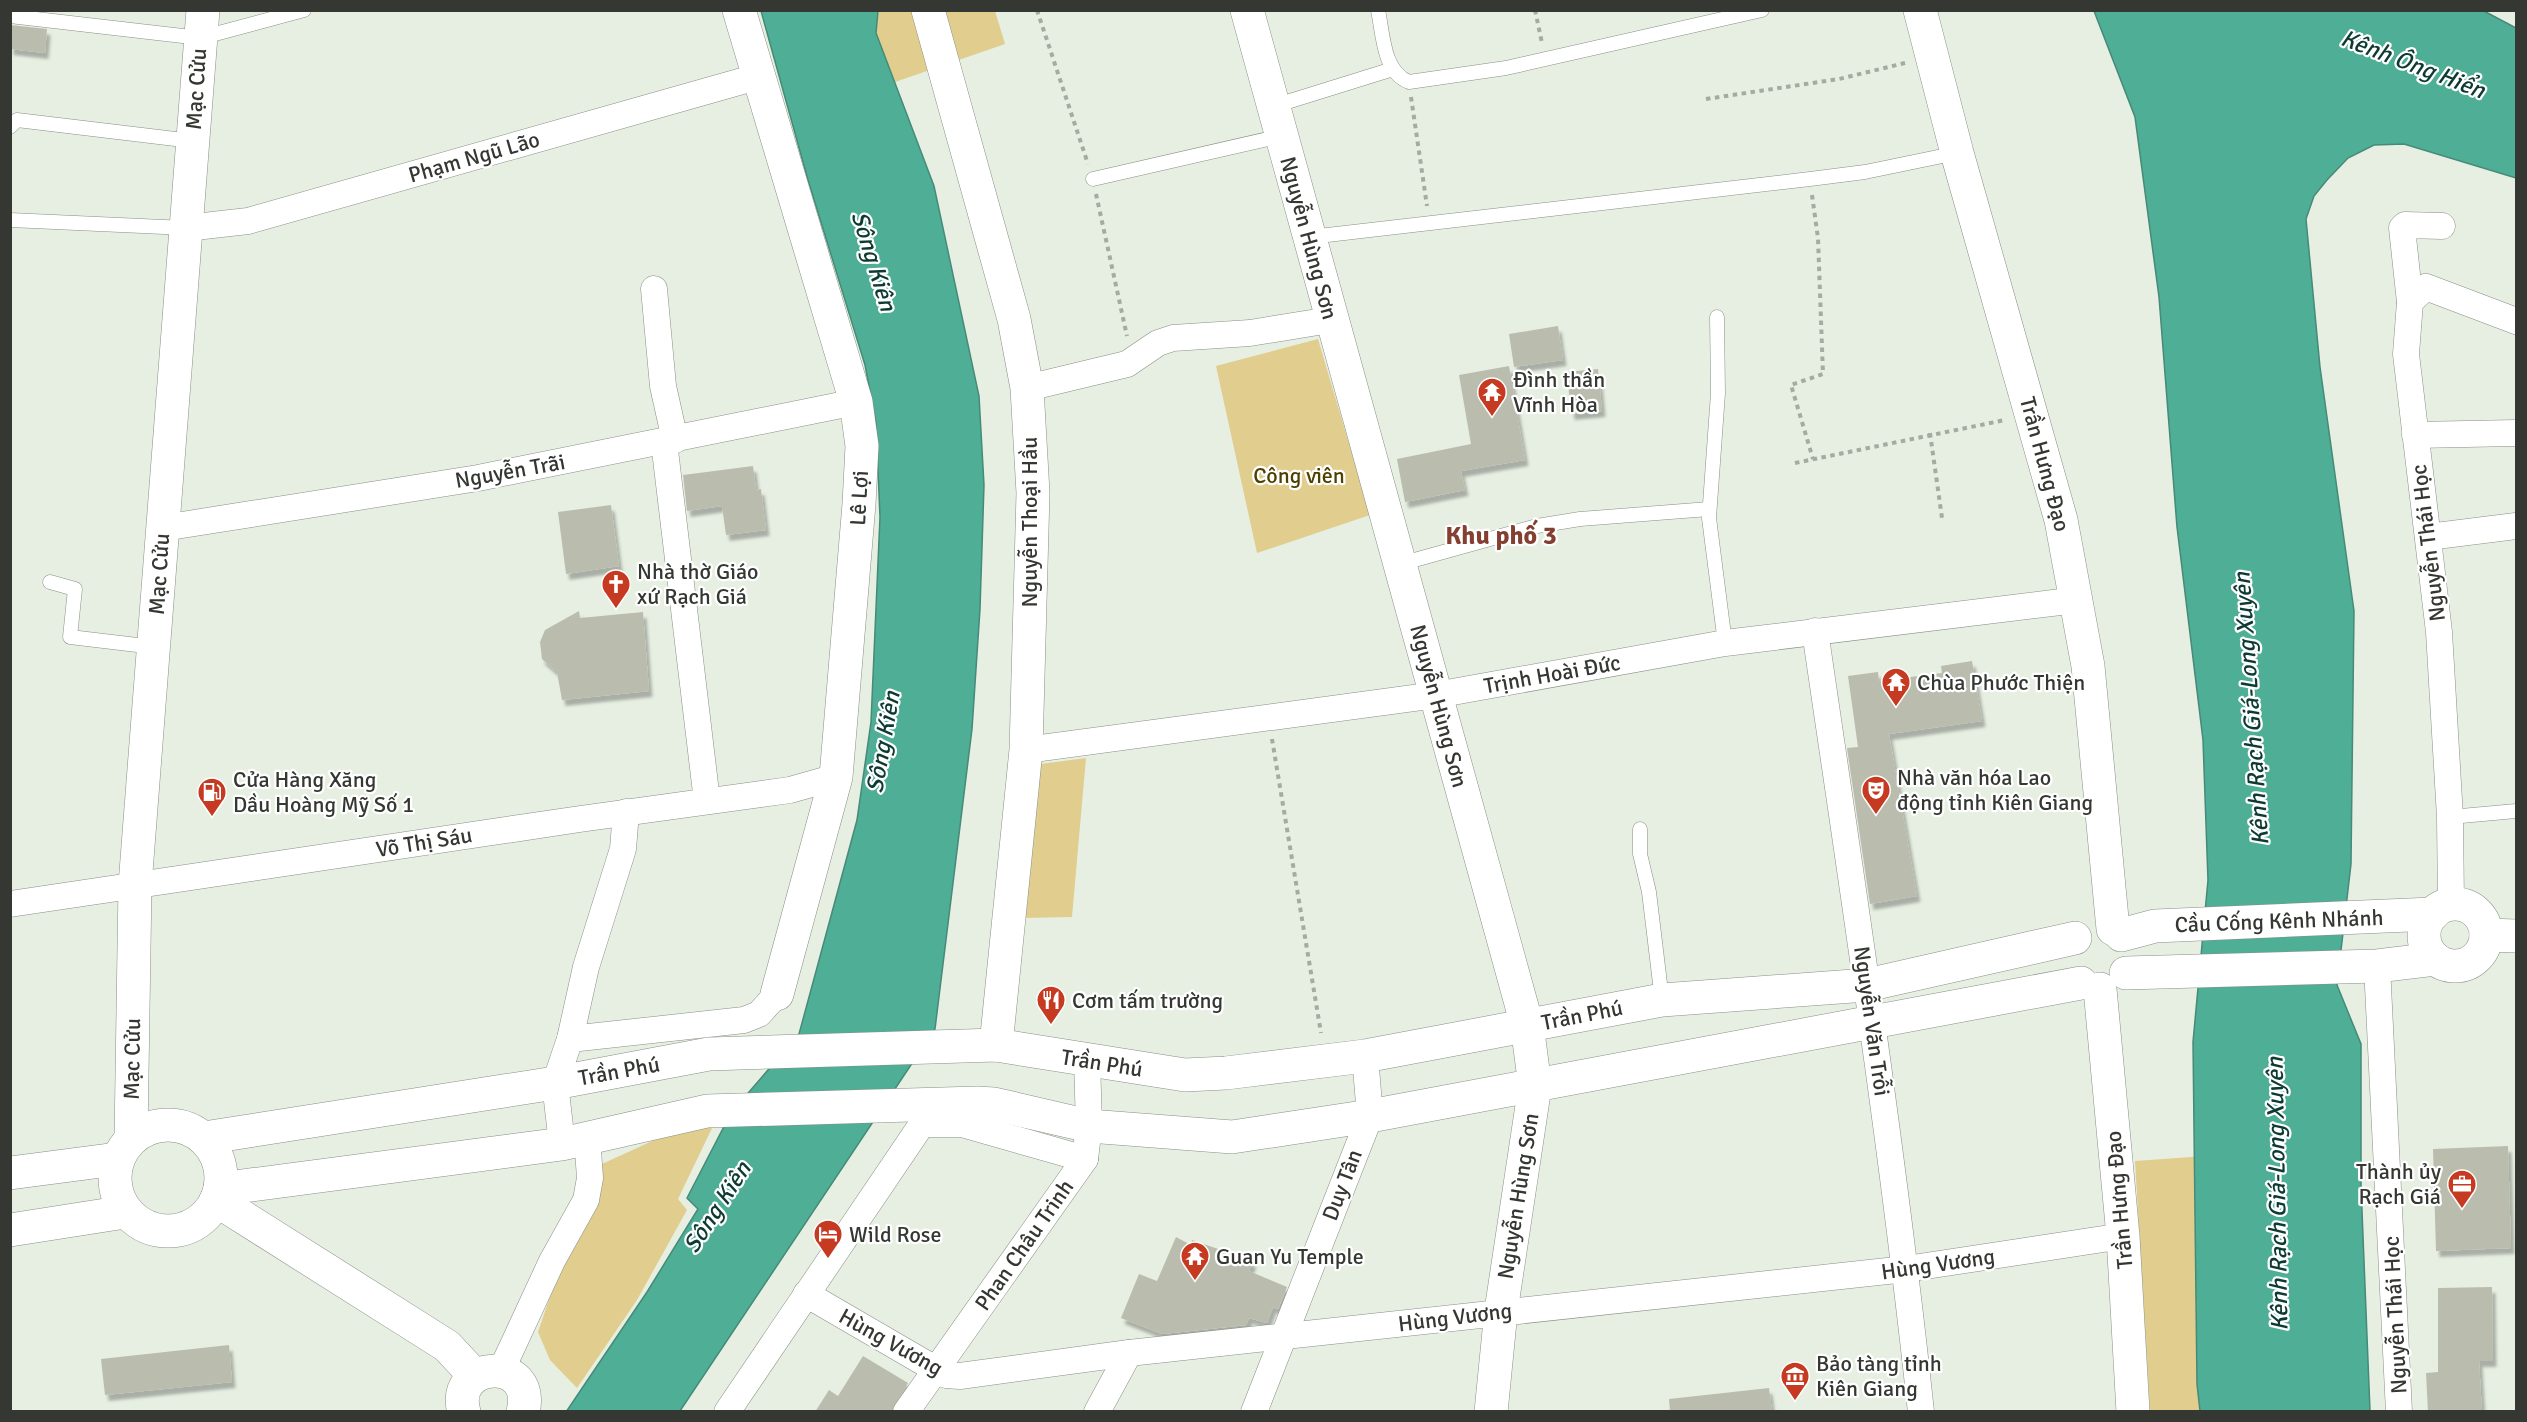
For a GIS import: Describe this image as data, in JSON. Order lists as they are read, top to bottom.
{
  "streets": {
    "main road": [
      "Mạc Cửu",
      "Nguyễn Hùng Sơn",
      "Trần Hưng Đạo",
      "Lê Lợi",
      "Nguyễn Thoại Hầu",
      "Cầu Cống Kênh Nhánh",
      "Trần Phú"
    ],
    "street": [
      "Phạm Ngũ Lão",
      "Nguyễn Trãi",
      "Nguyễn Thái Học",
      "Trịnh Hoài Đức",
      "Võ Thị Sáu",
      "Nguyễn Văn Trỗi",
      "Duy Tân",
      "Phan Châu Trinh",
      "Hùng Vương"
    ]
  },
  "crossings": [
    ["Mạc Cửu", "Phạm Ngũ Lão"],
    ["Mạc Cửu", "Nguyễn Trãi"],
    ["Mạc Cửu", "Võ Thị Sáu"],
    ["Mạc Cửu", "Trần Phú"],
    ["Phạm Ngũ Lão", "Lê Lợi"],
    ["Nguyễn Hùng Sơn", "Trịnh Hoài Đức"],
    ["Nguyễn Hùng Sơn", "Trần Phú"],
    ["Nguyễn Hùng Sơn", "Hùng Vương"],
    ["Trần Hưng Đạo", "Trịnh Hoài Đức"],
    ["Trần Hưng Đạo", "Cầu Cống Kênh Nhánh"],
    ["Trần Hưng Đạo", "Trần Phú"],
    ["Trần Hưng Đạo", "Hùng Vương"],
    ["Nguyễn Trãi", "Lê Lợi"],
    ["Lê Lợi", "Võ Thị Sáu"],
    ["Nguyễn Thoại Hầu", "Trịnh Hoài Đức"],
    ["Nguyễn Thoại Hầu", "Trần Phú"],
    ["Nguyễn Thái Học", "Cầu Cống Kênh Nhánh"],
    ["Trịnh Hoài Đức", "Nguyễn Văn Trỗi"],
    ["Cầu Cống Kênh Nhánh", "Trần Phú"],
    ["Trần Phú", "Nguyễn Văn Trỗi"],
    ["Trần Phú", "Duy Tân"],
    ["Trần Phú", "Phan Châu Trinh"],
    ["Nguyễn Văn Trỗi", "Hùng Vương"],
    ["Duy Tân", "Hùng Vương"],
    ["Phan Châu Trinh", "Hùng Vương"]
  ],
  "districts": ["Khu phố 3"],
  "water": ["Kênh Ông Hiển", "Sông Kiên", "Kênh Rạch Giá-Long Xuyên"],
  "parks": ["Công viên"],
  "places": {
    "temple": ["Đình thần Vĩnh Hòa", "Chùa Phước Thiện", "Guan Yu Temple"],
    "church": ["Nhà thờ Giáo xứ Rạch Giá"],
    "theatre": ["Nhà văn hóa Lao động tỉnh Kiên Giang"],
    "fuel station": ["Cửa Hàng Xăng Dầu Hoàng Mỹ Số 1"],
    "restaurant": ["Cơm tấm trường"],
    "office": ["Thành ủy Rạch Giá"],
    "hotel": ["Wild Rose"],
    "museum": ["Bảo tàng tỉnh Kiên Giang"]
  }
}
